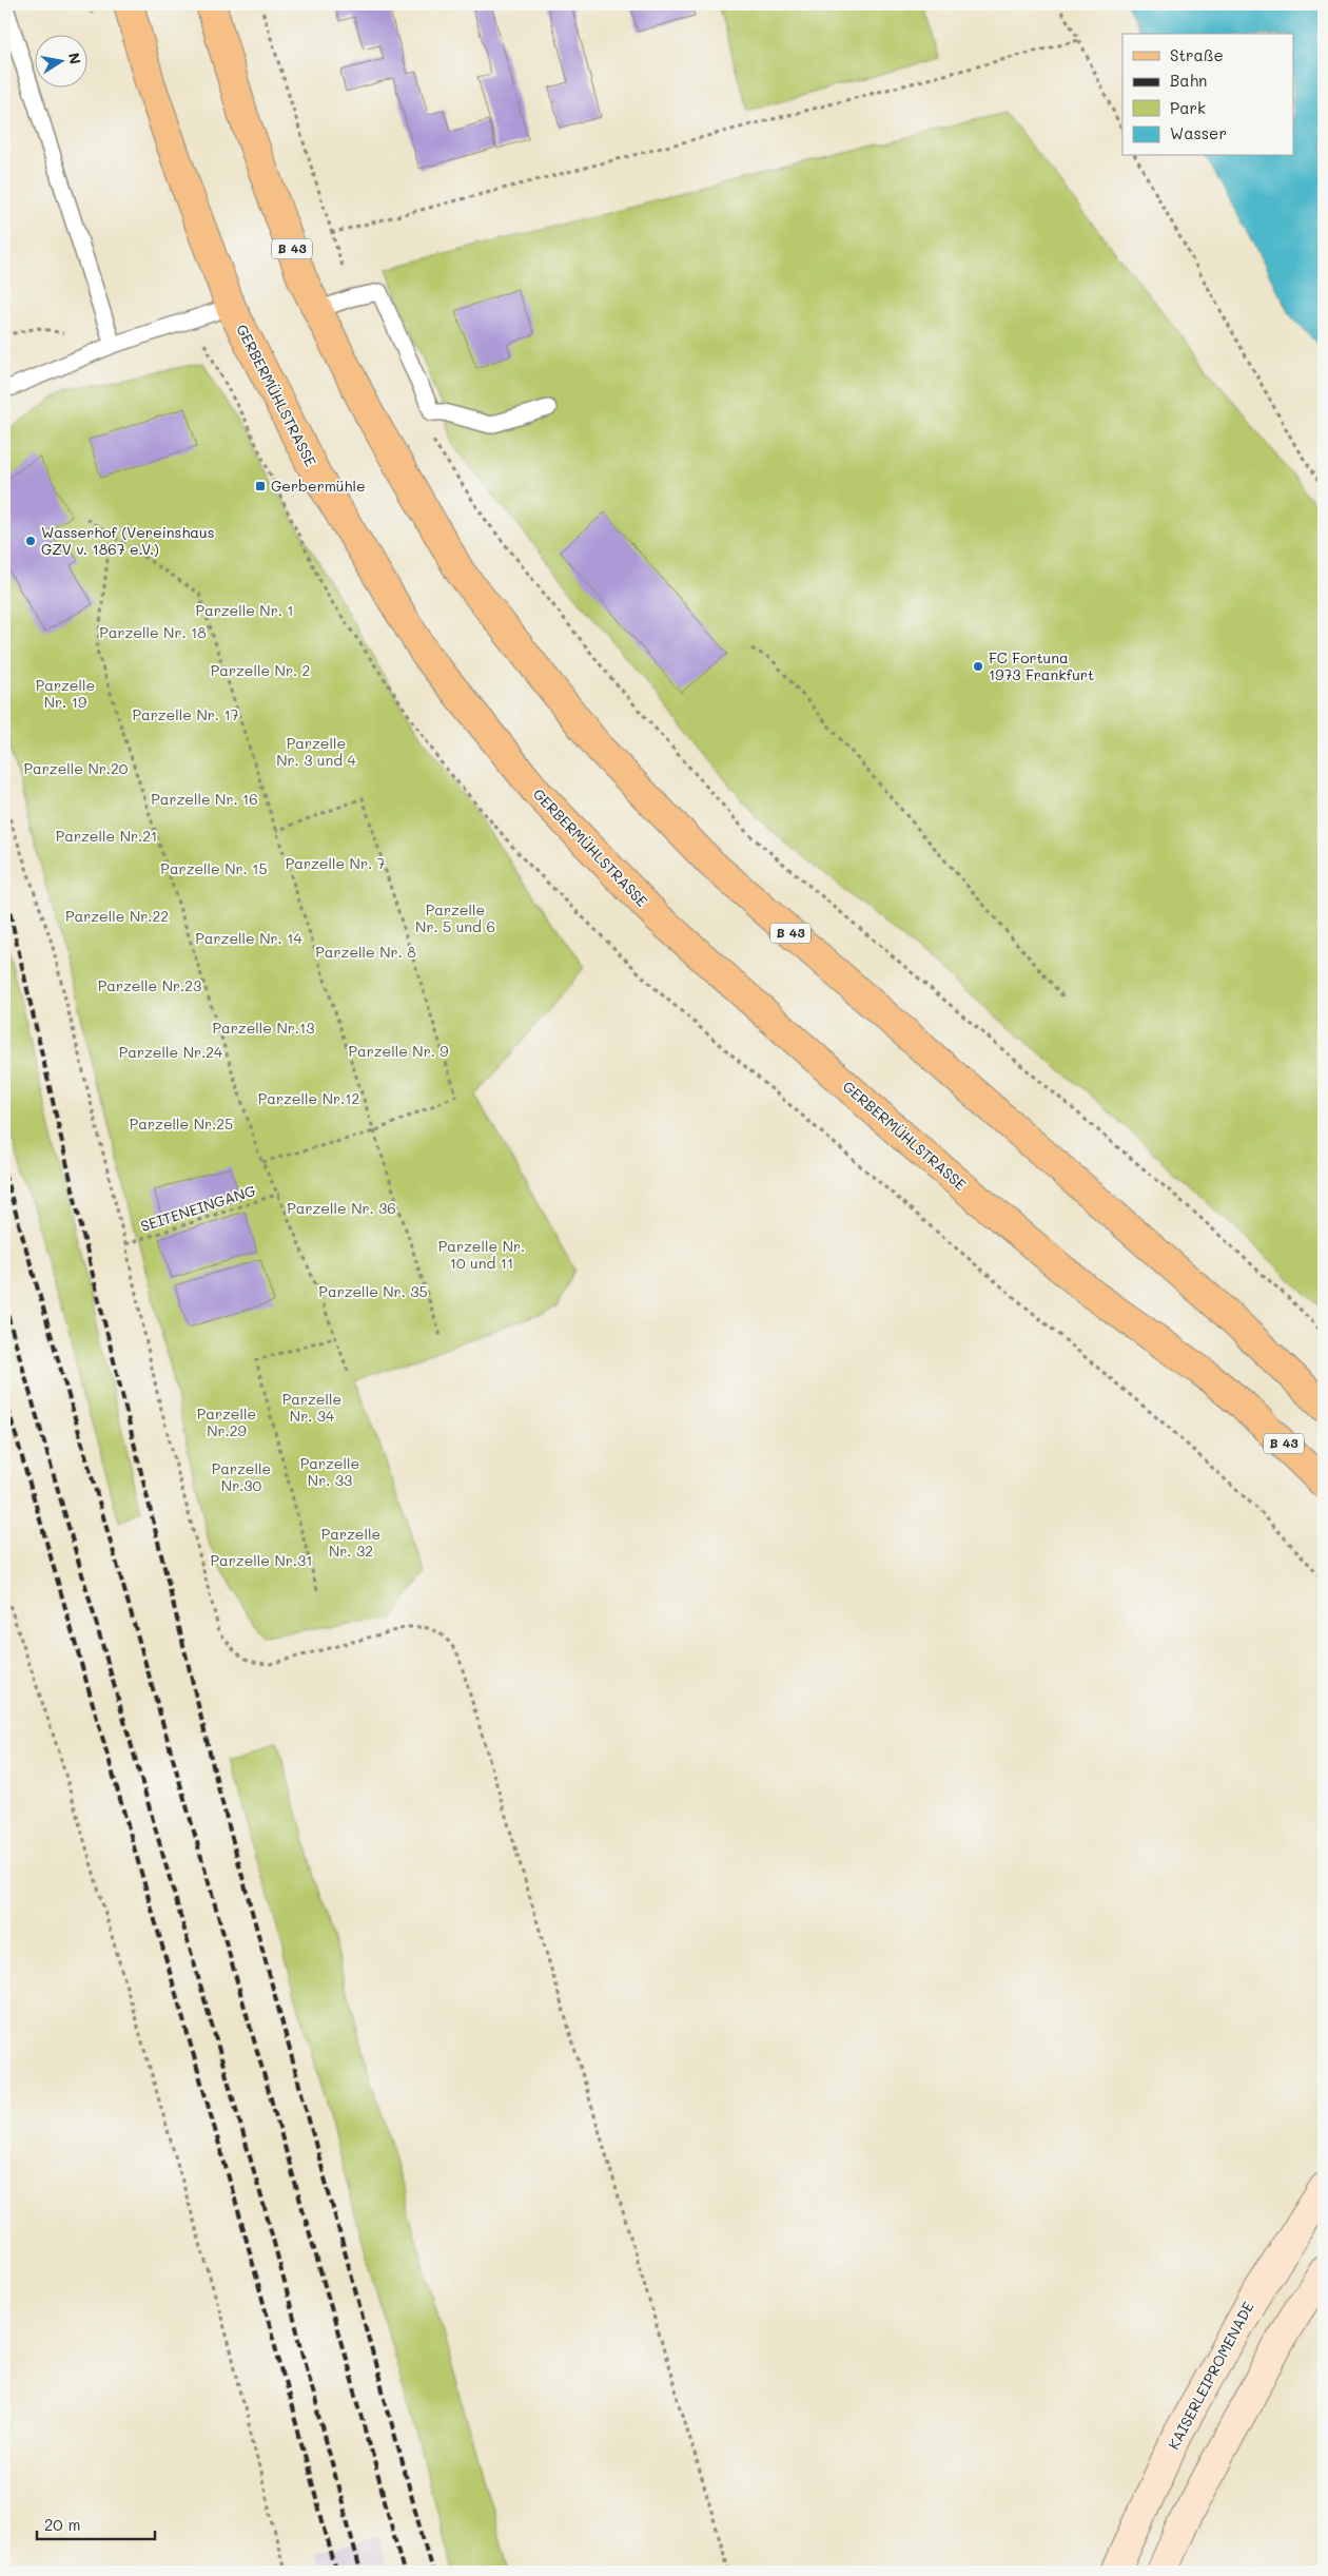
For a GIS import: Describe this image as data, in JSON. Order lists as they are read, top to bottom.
{
  "streets": {
    "main road": ["B 43", "GERBERMÜHLSTRASSE", "KAISERLEIPROMENADE"],
    "path": ["SEITENEINGANG"]
  },
  "parks": [
    "Parzelle Nr. 1",
    "Parzelle Nr. 18",
    "Parzelle Nr. 2",
    "Parzelle Nr. 19",
    "Parzelle Nr. 17",
    "Parzelle Nr. 3 und 4",
    "Parzelle Nr.20",
    "Parzelle Nr. 16",
    "Parzelle Nr.21",
    "Parzelle Nr. 7",
    "Parzelle Nr. 15",
    "Parzelle Nr. 5 und 6",
    "Parzelle Nr.22",
    "Parzelle Nr. 14",
    "Parzelle Nr. 8",
    "Parzelle Nr.23",
    "Parzelle Nr.13",
    "Parzelle Nr. 9",
    "Parzelle Nr.24",
    "Parzelle Nr.12",
    "Parzelle Nr.25",
    "Parzelle Nr. 36",
    "Parzelle Nr. 10 und 11",
    "Parzelle Nr. 35",
    "Parzelle Nr. 34",
    "Parzelle Nr.29",
    "Parzelle Nr. 33",
    "Parzelle Nr.30",
    "Parzelle Nr. 32",
    "Parzelle Nr.31"
  ],
  "places": {
    "transit": ["Gerbermühle"],
    "other": ["Wasserhof (Vereinshaus GZV v. 1867 e.V.)", "FC Fortuna 1973 Frankfurt"]
  },
  "legend": [
    "Straße",
    "Bahn",
    "Park",
    "Wasser"
  ],
  "scale_bar": "20 m",
  "north": "right"
}
